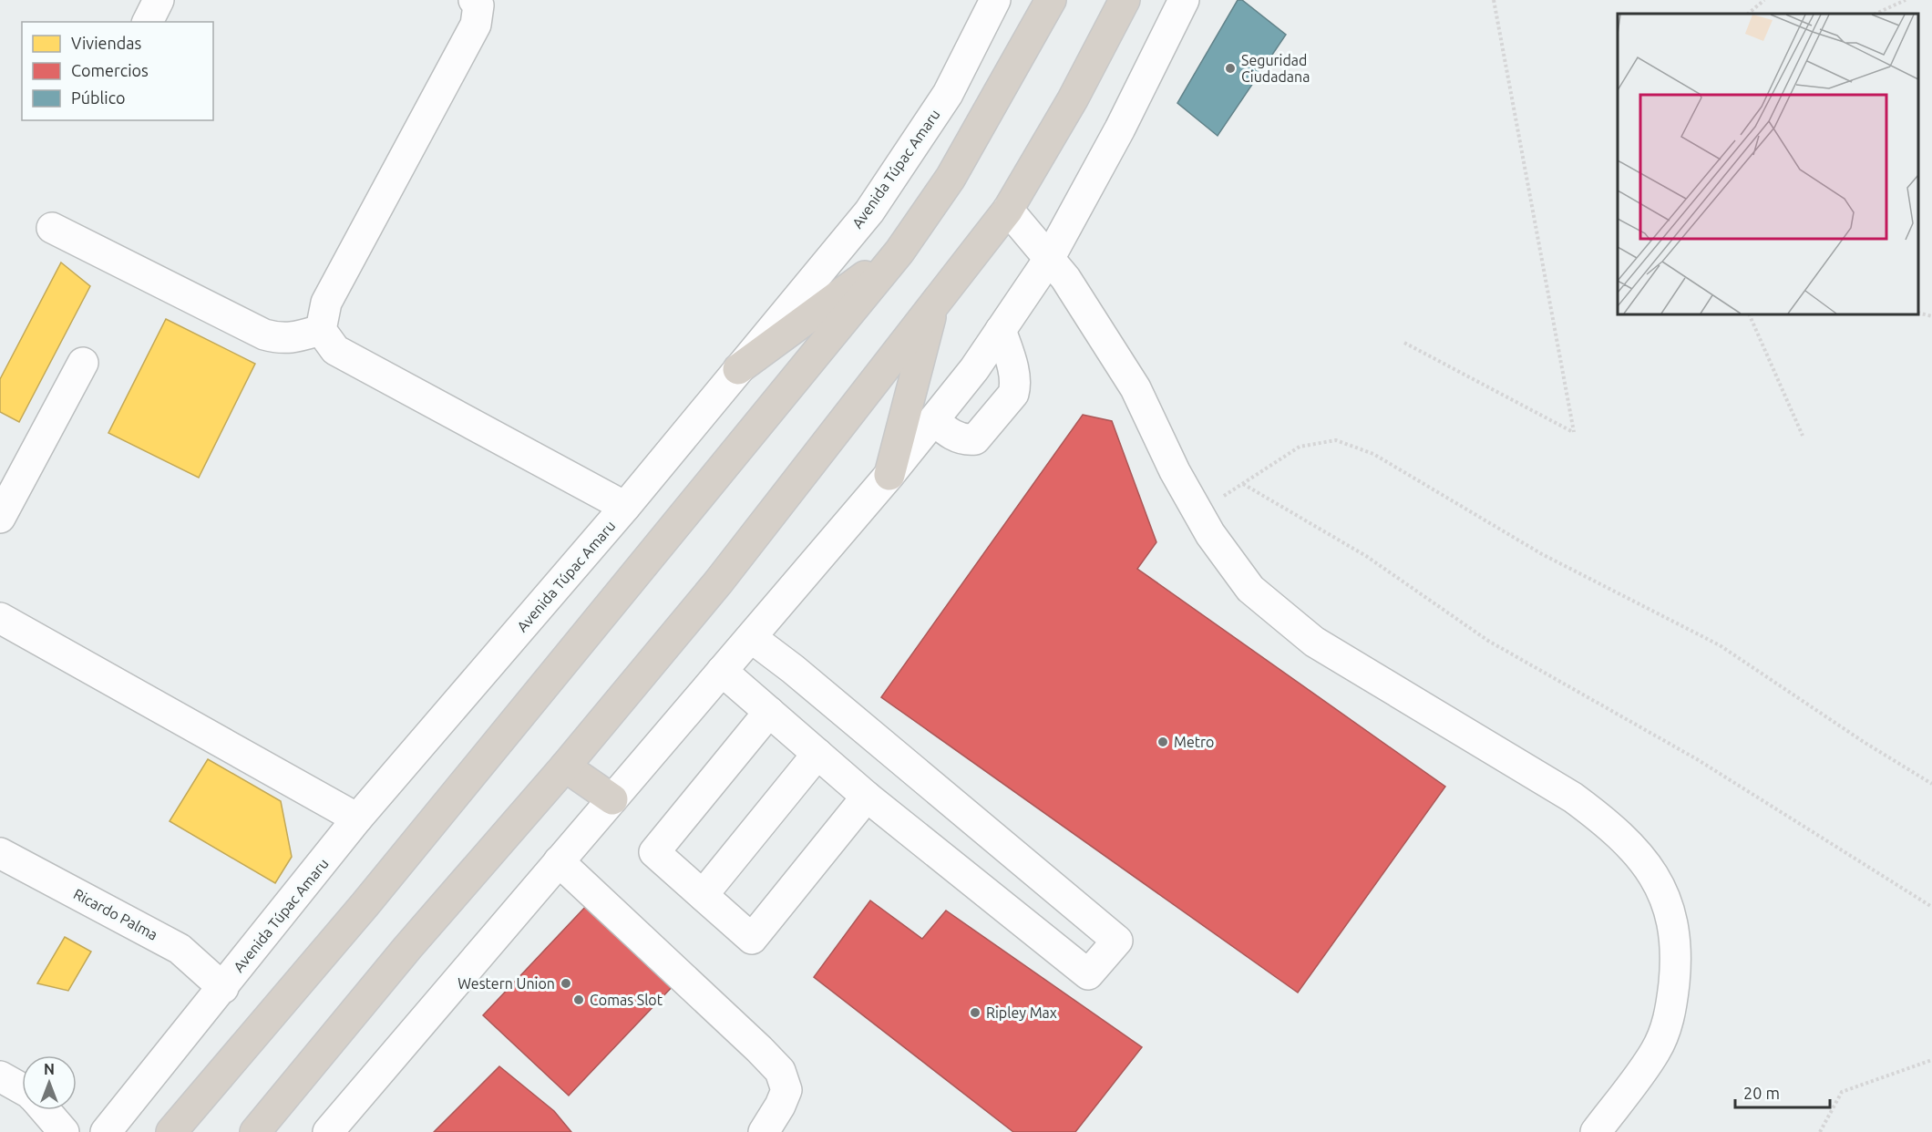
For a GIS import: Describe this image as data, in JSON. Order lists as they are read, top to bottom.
{
  "streets": {
    "street": ["Avenida Túpac Amaru", "Ricardo Palma"]
  },
  "crossings": [
    ["Avenida Túpac Amaru", "Ricardo Palma"]
  ],
  "places": [
    "Seguridad Ciudadana",
    "Metro",
    "Western Union",
    "Comas Slot",
    "Ripley Max"
  ],
  "legend": ["Viviendas", "Comercios", "Público"],
  "scale_bar": "20 m",
  "north": "top"
}
